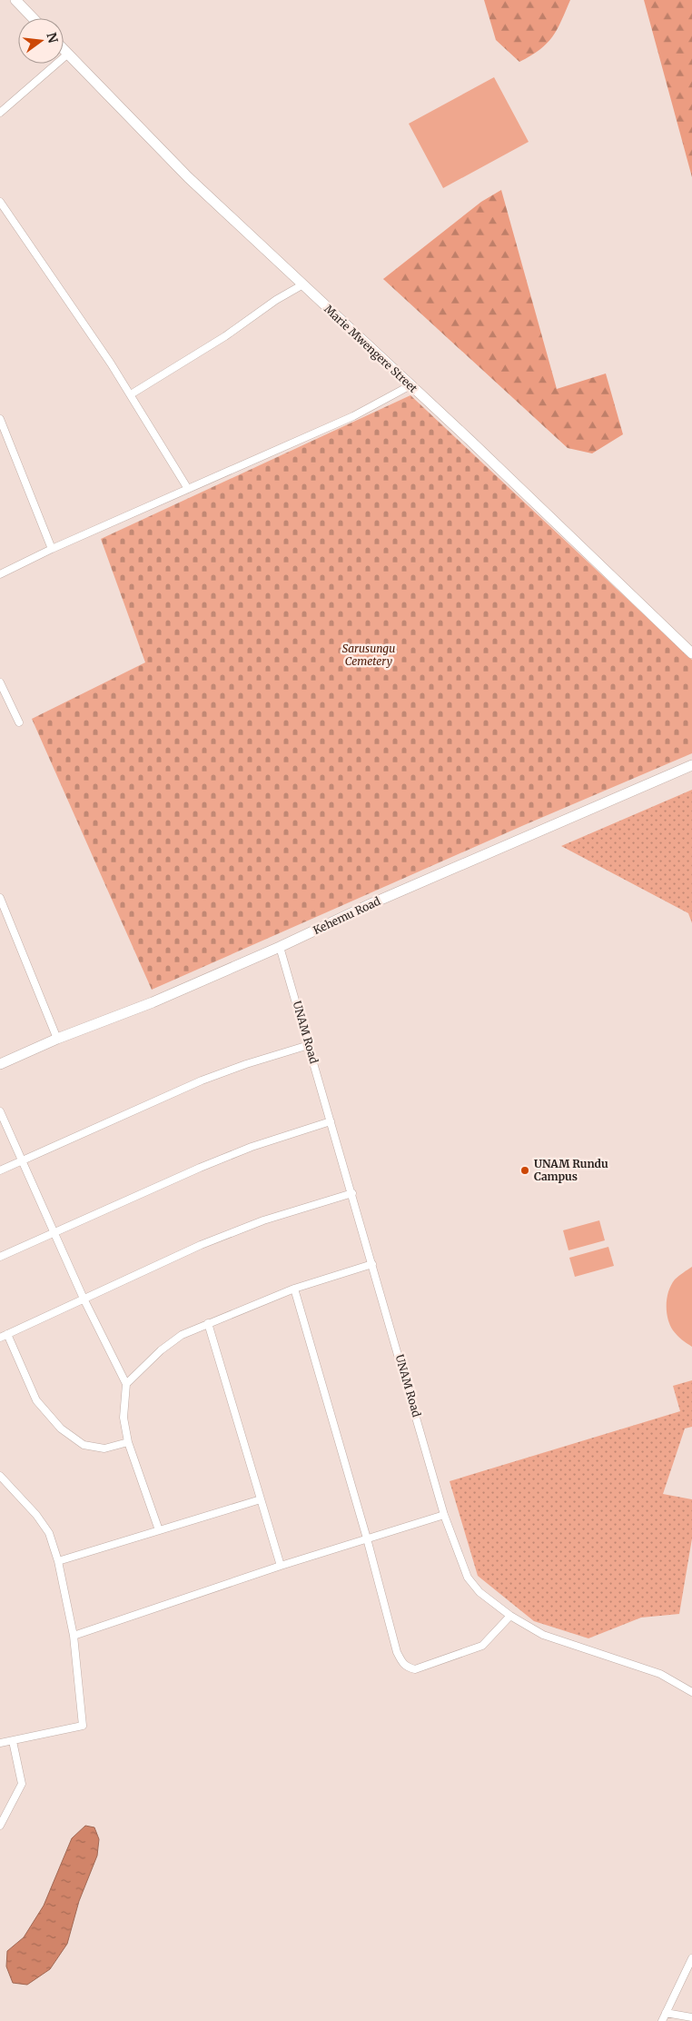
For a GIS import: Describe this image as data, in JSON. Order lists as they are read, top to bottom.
{
  "streets": {
    "main road": ["Marie Mwengere Street", "Kehemu Road"],
    "street": ["UNAM Road"]
  },
  "crossings": [
    ["Kehemu Road", "UNAM Road"]
  ],
  "parks": ["Sarusungu Cemetery"],
  "places": ["UNAM Rundu Campus"],
  "north": "right"
}
